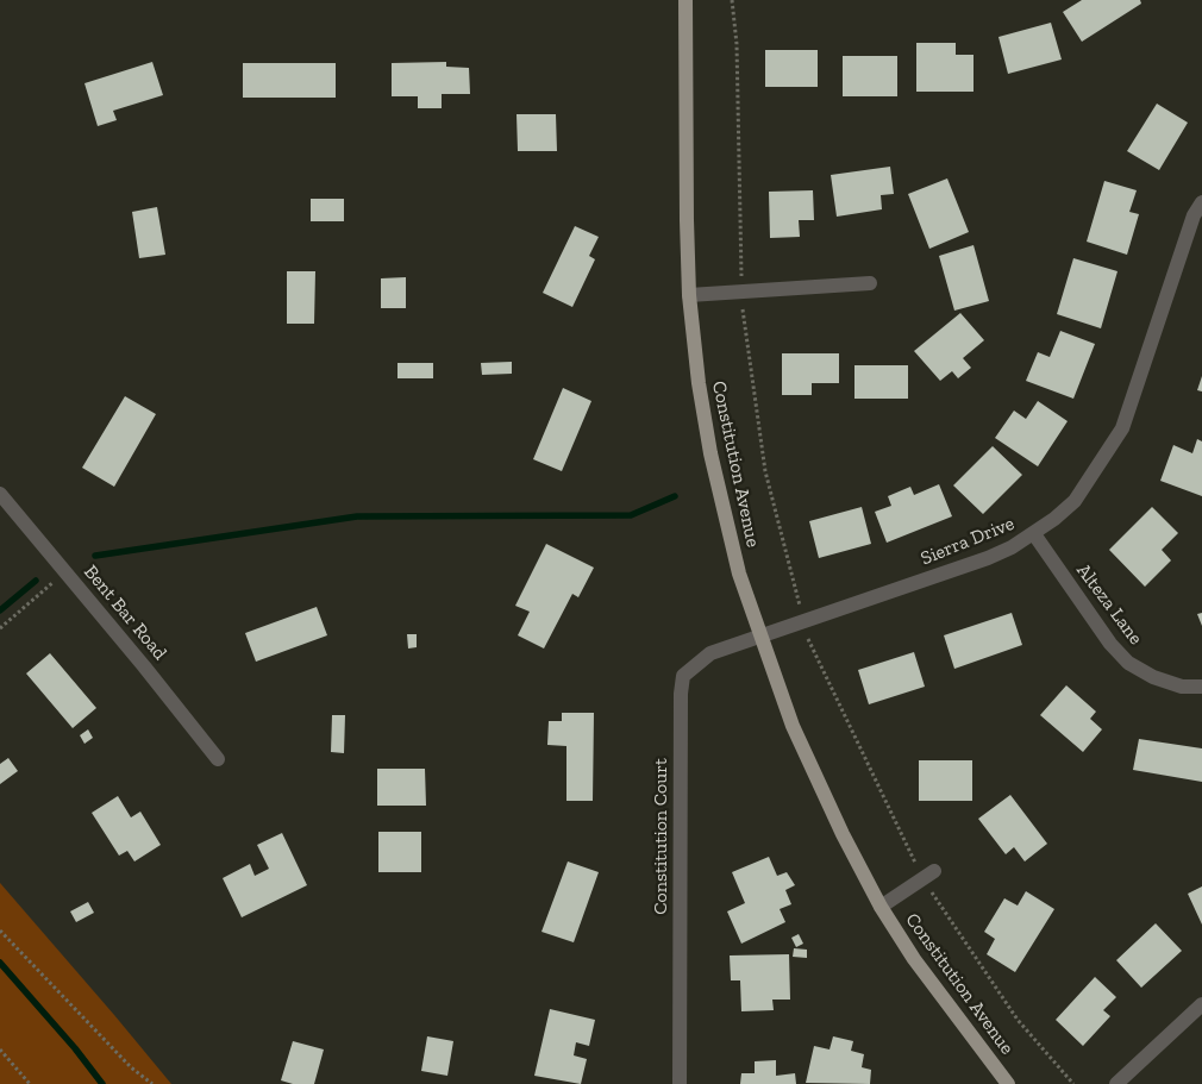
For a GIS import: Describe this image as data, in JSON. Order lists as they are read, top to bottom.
{
  "streets": {
    "main road": ["Constitution Avenue"],
    "street": [
      "Sierra Drive",
      "Alteza Lane",
      "Bent Bar Road",
      "Constitution Court"
    ]
  },
  "crossings": [
    ["Constitution Avenue", "Sierra Drive"],
    ["Constitution Avenue", "Constitution Court"],
    ["Sierra Drive", "Alteza Lane"],
    ["Sierra Drive", "Constitution Court"]
  ]
}
